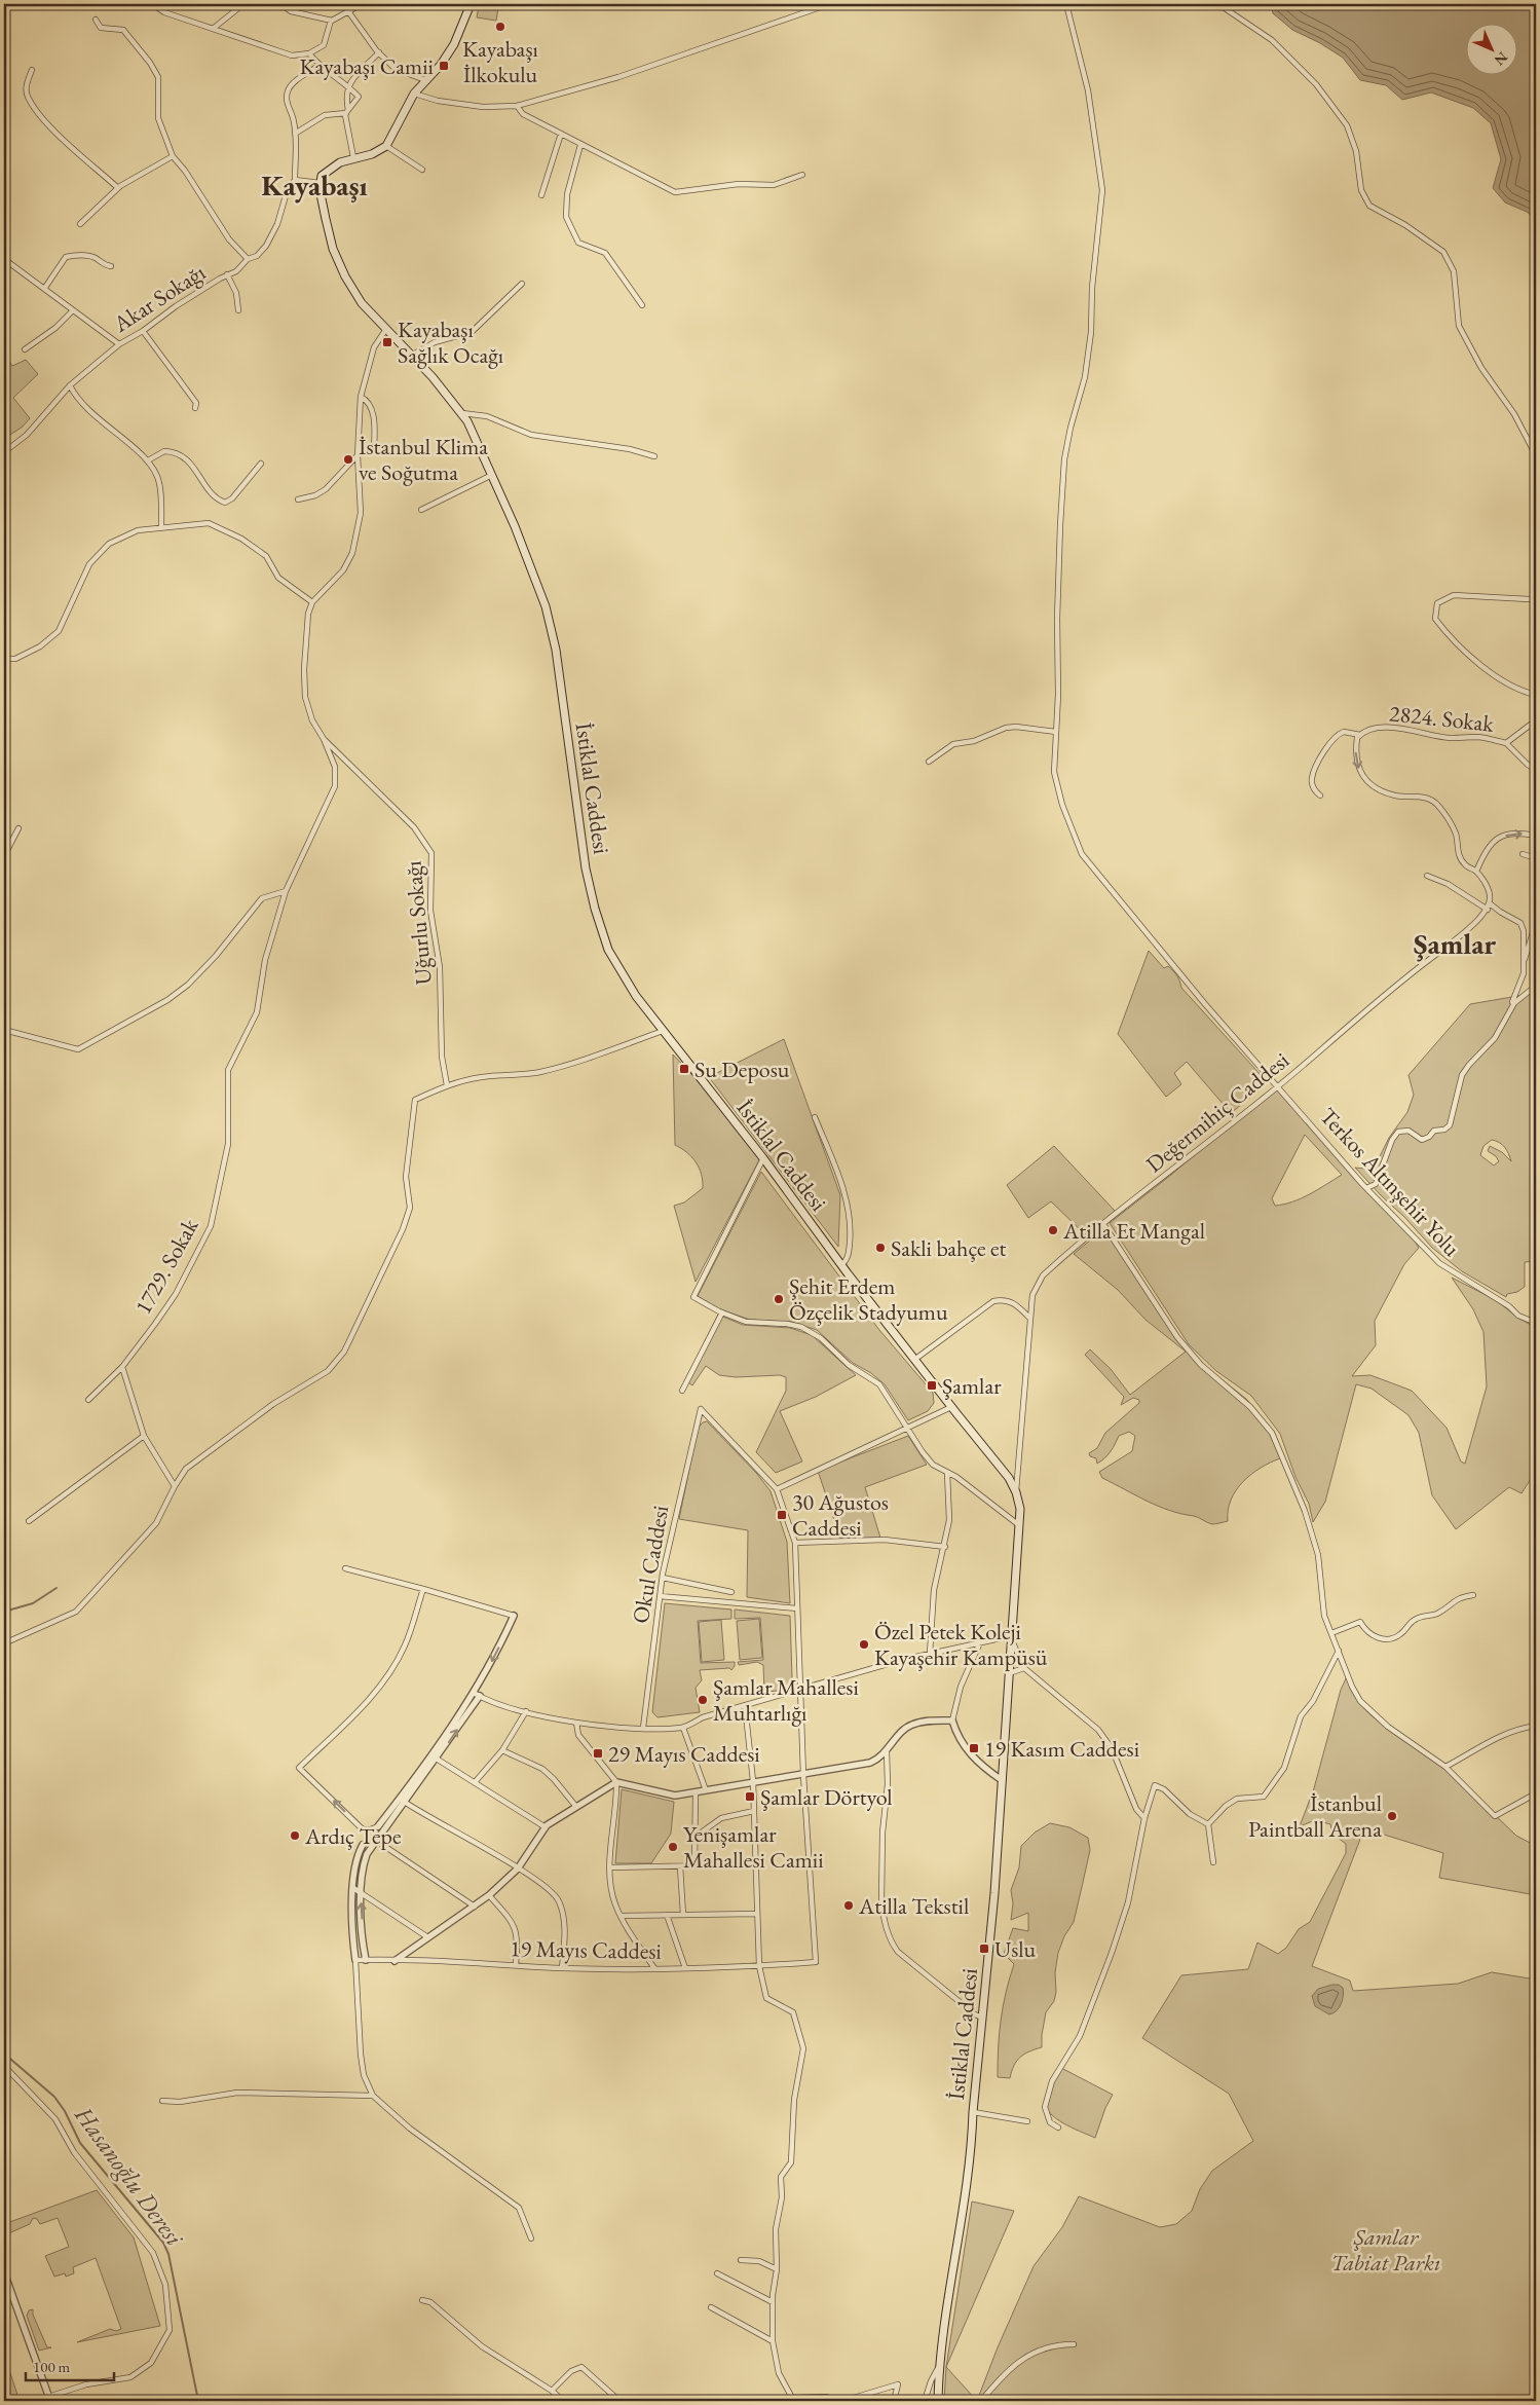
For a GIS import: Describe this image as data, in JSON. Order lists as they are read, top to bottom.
{
  "streets": {
    "main road": ["İstiklal Caddesi"],
    "street": [
      "Akar Sokağı",
      "2824. Sokak",
      "Uğurlu Sokağı",
      "Değermihiç Caddesi",
      "Terkos Altınşehir Yolu",
      "1729. Sokak",
      "Okul Caddesi",
      "19 Mayıs Caddesi"
    ]
  },
  "crossings": [
    ["İstiklal Caddesi", "Değermihiç Caddesi"],
    ["Uğurlu Sokağı", "1729. Sokak"],
    ["Değermihiç Caddesi", "Terkos Altınşehir Yolu"]
  ],
  "one_way": ["2824. Sokak"],
  "districts": ["Kayabaşı", "Şamlar"],
  "water": ["Hasanoğlu Deresi"],
  "parks": ["Şamlar Tabiat Parkı"],
  "places": {
    "other": [
      "Kayabaşı İlkokulu",
      "İstanbul Klima ve Soğutma",
      "Atilla Et Mangal",
      "Sakli bahçe et",
      "Şehit Erdem Özçelik Stadyumu",
      "Özel Petek Koleji Kayaşehir Kampüsü",
      "Şamlar Mahallesi Muhtarlığı",
      "İstanbul Paintball Arena",
      "Ardıç Tepe",
      "Yenişamlar Mahallesi Camii",
      "Atilla Tekstil"
    ],
    "transit": [
      "Kayabaşı Camii",
      "Kayabaşı Sağlık Ocağı",
      "Su Deposu",
      "Şamlar",
      "30 Ağustos Caddesi",
      "19 Kasım Caddesi",
      "29 Mayıs Caddesi",
      "Şamlar Dörtyol",
      "Uslu"
    ]
  },
  "scale_bar": "100 m",
  "north": "bottom right"
}
